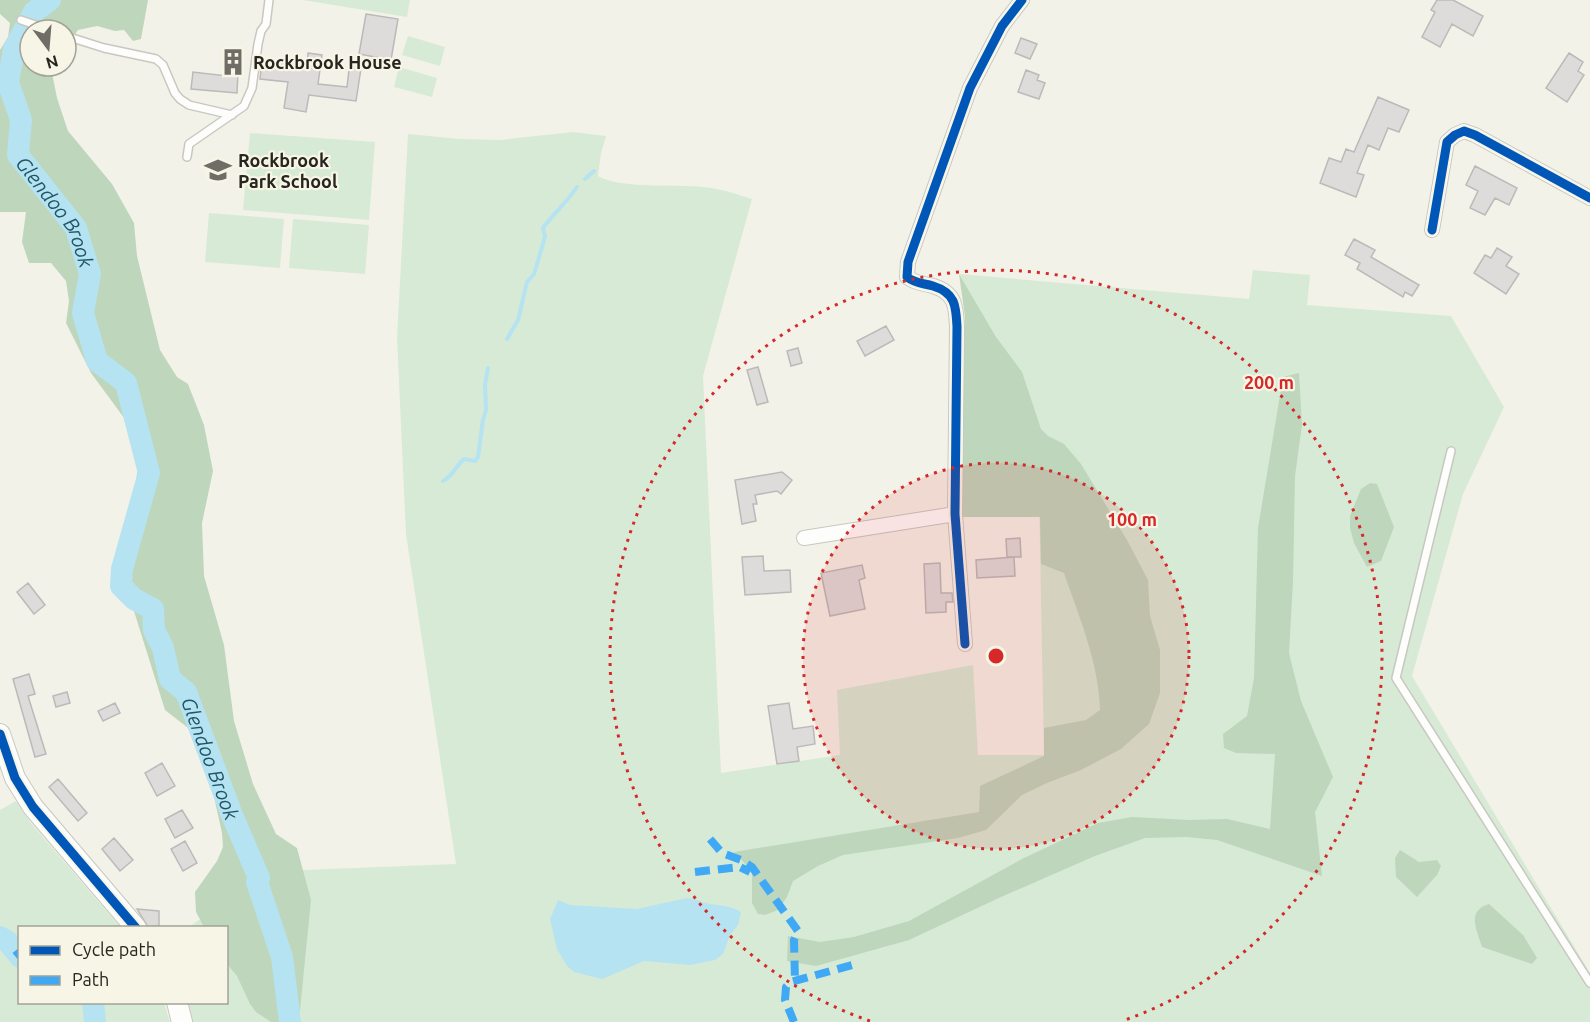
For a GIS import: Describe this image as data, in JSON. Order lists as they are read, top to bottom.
{
  "water": ["Glendoo Brook"],
  "places": {
    "building": ["Rockbrook House"],
    "school or university": ["Rockbrook Park School"]
  },
  "legend": ["Cycle path", "Path"],
  "north": "bottom",
  "rings": ["200 m", "100 m"]
}
